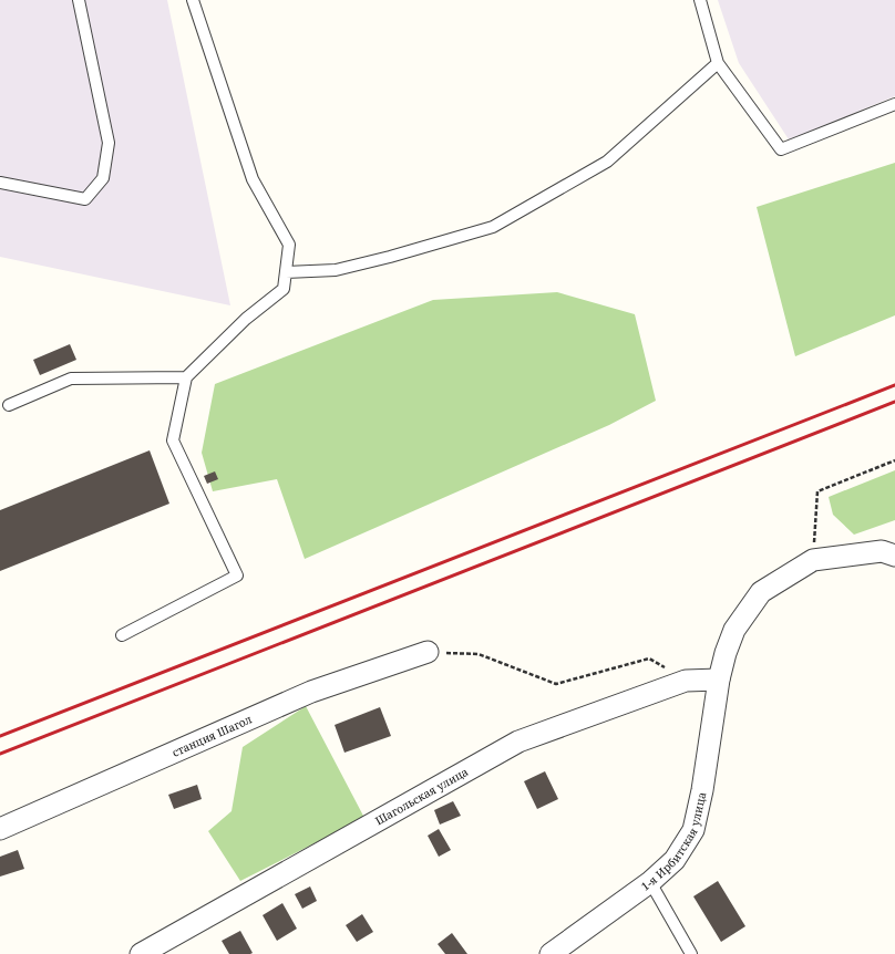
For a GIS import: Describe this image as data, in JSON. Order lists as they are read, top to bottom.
{
  "streets": {
    "street": ["станция Шагол", "Шагольская улица", "1-я Ирбитская улица"]
  },
  "crossings": [
    ["Шагольская улица", "1-я Ирбитская улица"]
  ]
}
